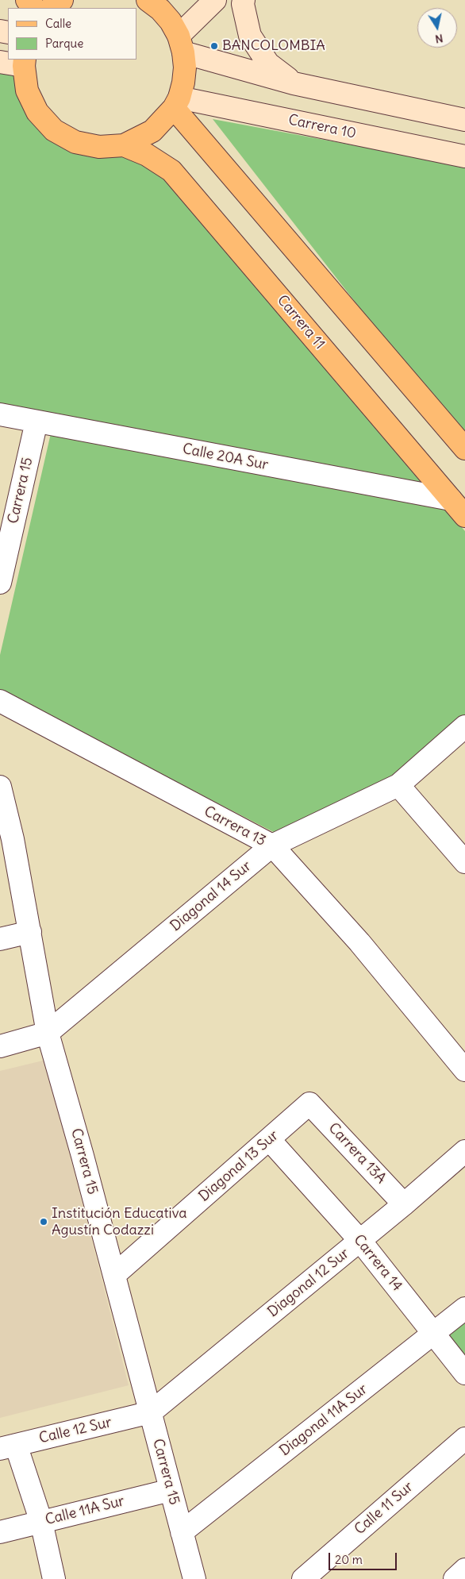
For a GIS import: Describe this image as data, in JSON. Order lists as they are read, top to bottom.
{
  "streets": {
    "main road": ["Carrera 10", "Carrera 11"],
    "street": [
      "Calle 20A Sur",
      "Carrera 15",
      "Carrera 13",
      "Diagonal 14 Sur",
      "Carrera 13A",
      "Diagonal 13 Sur",
      "Carrera 14",
      "Diagonal 12 Sur",
      "Diagonal 11A Sur",
      "Calle 12 Sur",
      "Calle 11 Sur",
      "Calle 11A Sur"
    ]
  },
  "crossings": [
    ["Carrera 11", "Calle 20A Sur"],
    ["Calle 20A Sur", "Carrera 15"],
    ["Carrera 15", "Diagonal 14 Sur"],
    ["Carrera 15", "Diagonal 13 Sur"],
    ["Carrera 15", "Diagonal 12 Sur"],
    ["Carrera 15", "Diagonal 11A Sur"],
    ["Carrera 15", "Calle 12 Sur"],
    ["Carrera 15", "Calle 11A Sur"],
    ["Carrera 13", "Diagonal 14 Sur"],
    ["Carrera 13A", "Diagonal 13 Sur"],
    ["Carrera 13A", "Diagonal 12 Sur"],
    ["Diagonal 13 Sur", "Carrera 14"],
    ["Carrera 14", "Diagonal 12 Sur"],
    ["Carrera 14", "Diagonal 11A Sur"],
    ["Diagonal 12 Sur", "Calle 12 Sur"]
  ],
  "places": ["BANCOLOMBIA", "Institución Educativa Agustín Codazzi"],
  "legend": ["Calle", "Parque"],
  "scale_bar": "20 m",
  "north": "bottom"
}
